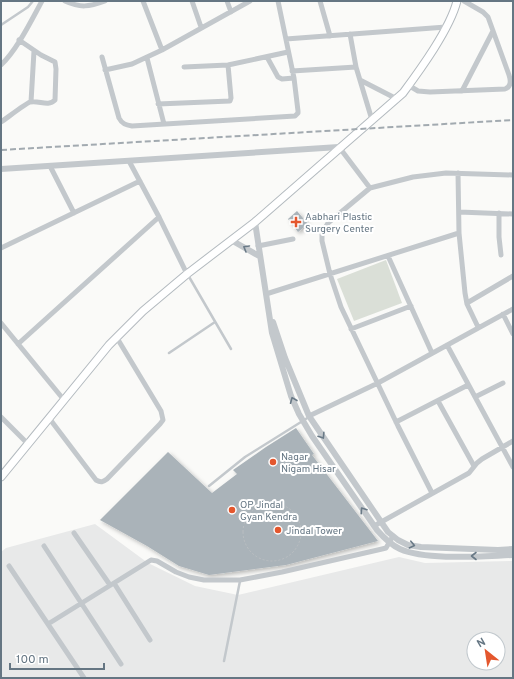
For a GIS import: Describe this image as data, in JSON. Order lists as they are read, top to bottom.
{
  "places": {
    "health": ["Aabhari Plastic Surgery Center"],
    "other": ["Nagar Nigam Hisar", "OP Jindal Gyan Kendra", "Jindal Tower"]
  },
  "scale_bar": "100 m",
  "north": "top left"
}
